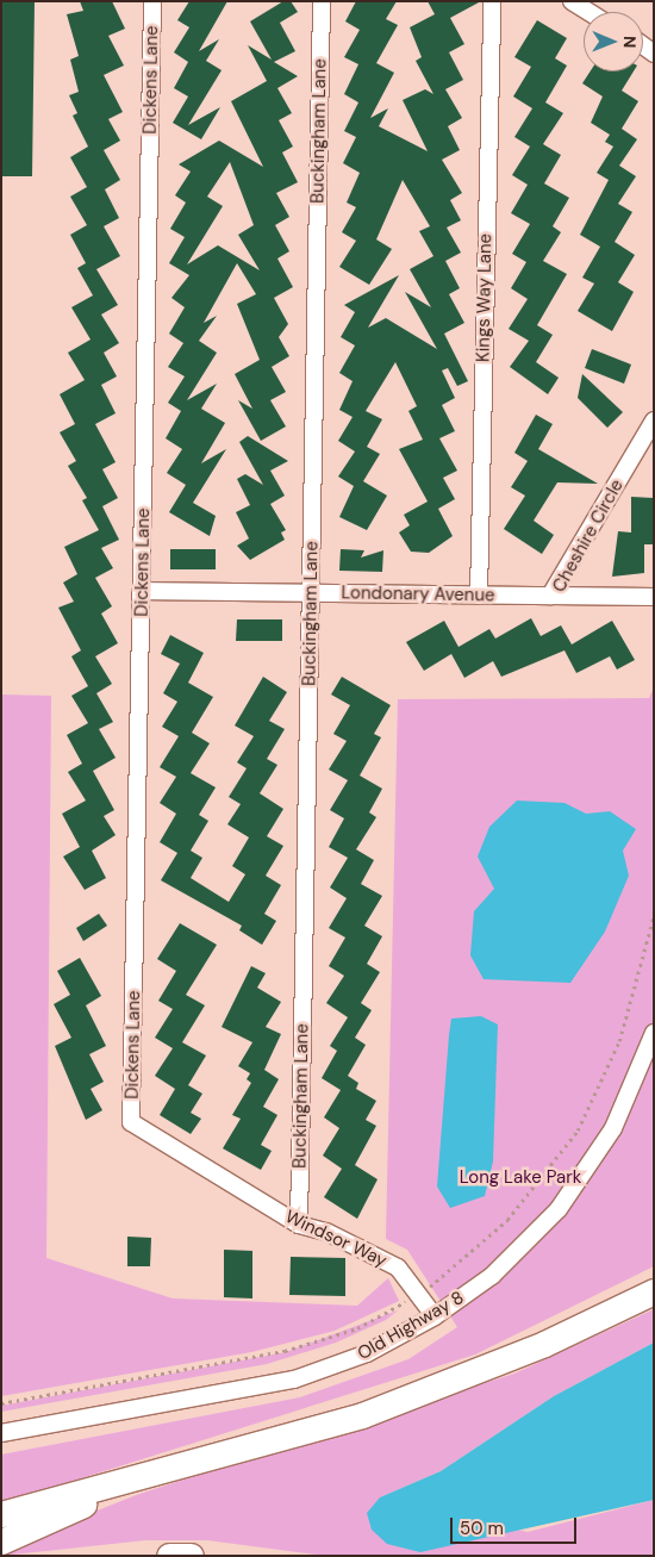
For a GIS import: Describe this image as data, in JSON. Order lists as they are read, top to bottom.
{
  "streets": {
    "street": [
      "Dickens Lane",
      "Buckingham Lane",
      "Kings Way Lane",
      "Cheshire Circle",
      "Londonary Avenue",
      "Windsor Way",
      "Old Highway 8"
    ]
  },
  "crossings": [
    ["Dickens Lane", "Londonary Avenue"],
    ["Dickens Lane", "Windsor Way"],
    ["Buckingham Lane", "Londonary Avenue"],
    ["Buckingham Lane", "Windsor Way"],
    ["Kings Way Lane", "Londonary Avenue"],
    ["Cheshire Circle", "Londonary Avenue"],
    ["Windsor Way", "Old Highway 8"]
  ],
  "parks": ["Long Lake Park"],
  "scale_bar": "50 m",
  "north": "right"
}
